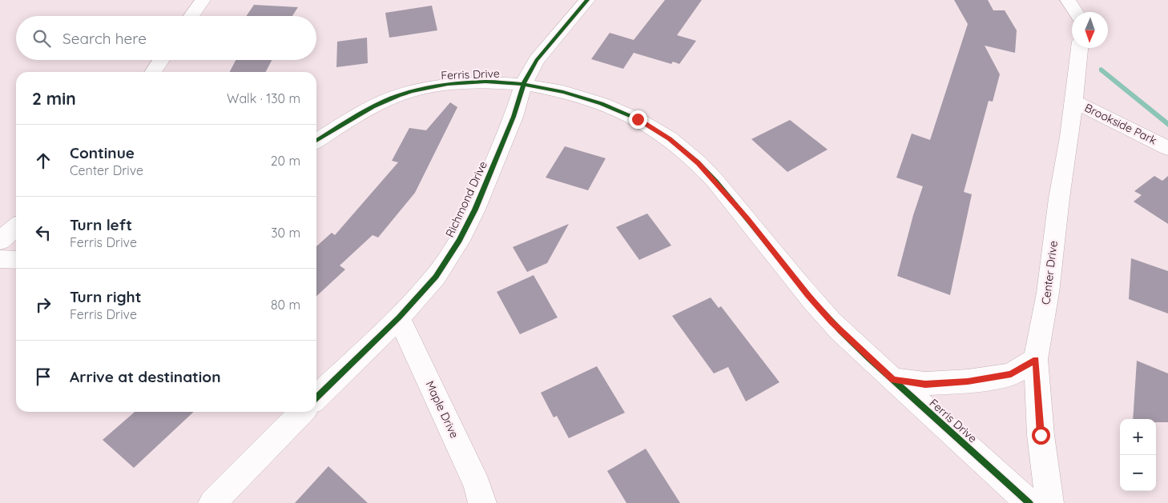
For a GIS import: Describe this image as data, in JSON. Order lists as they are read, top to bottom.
{
  "streets": {
    "street": [
      "Ferris Drive",
      "Brookside Park",
      "Richmond Drive",
      "Center Drive",
      "Maple Drive"
    ]
  },
  "crossings": [
    ["Ferris Drive", "Richmond Drive"],
    ["Ferris Drive", "Center Drive"],
    ["Brookside Park", "Center Drive"],
    ["Richmond Drive", "Maple Drive"]
  ],
  "north": "bottom",
  "page": {
    "search": "Search here",
    "heading": ["2 min", "Walk · 130 m"],
    "list": [
      ["Continue", "Center Drive", "20 m"],
      ["Turn left", "Ferris Drive", "30 m"],
      ["Turn right", "Ferris Drive", "80 m"],
      "Arrive at destination"
    ],
    "map_buttons": ["+", "−"]
  }
}
